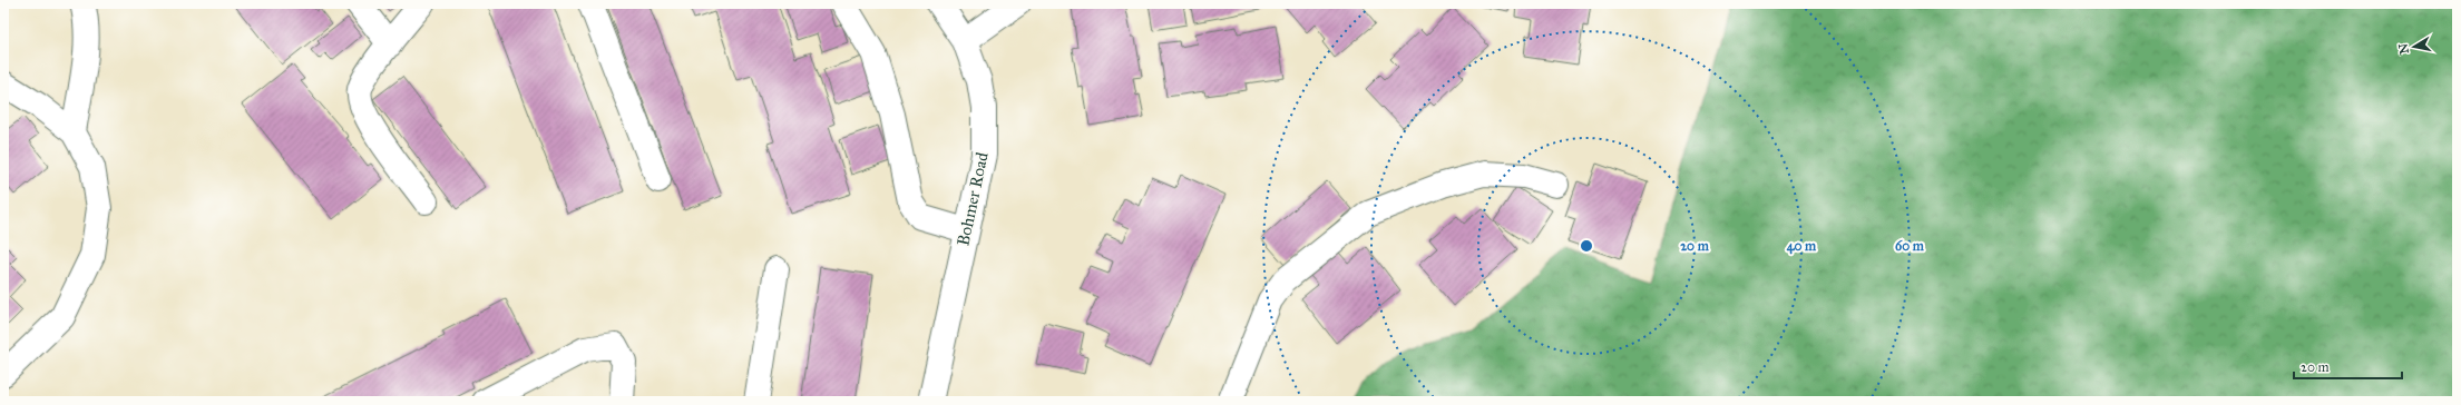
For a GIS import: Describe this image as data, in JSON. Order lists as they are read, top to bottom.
{
  "streets": {
    "street": ["Bohmer Road"]
  },
  "scale_bar": "20 m",
  "north": "left",
  "rings": ["20 m", "40 m", "60 m"]
}
